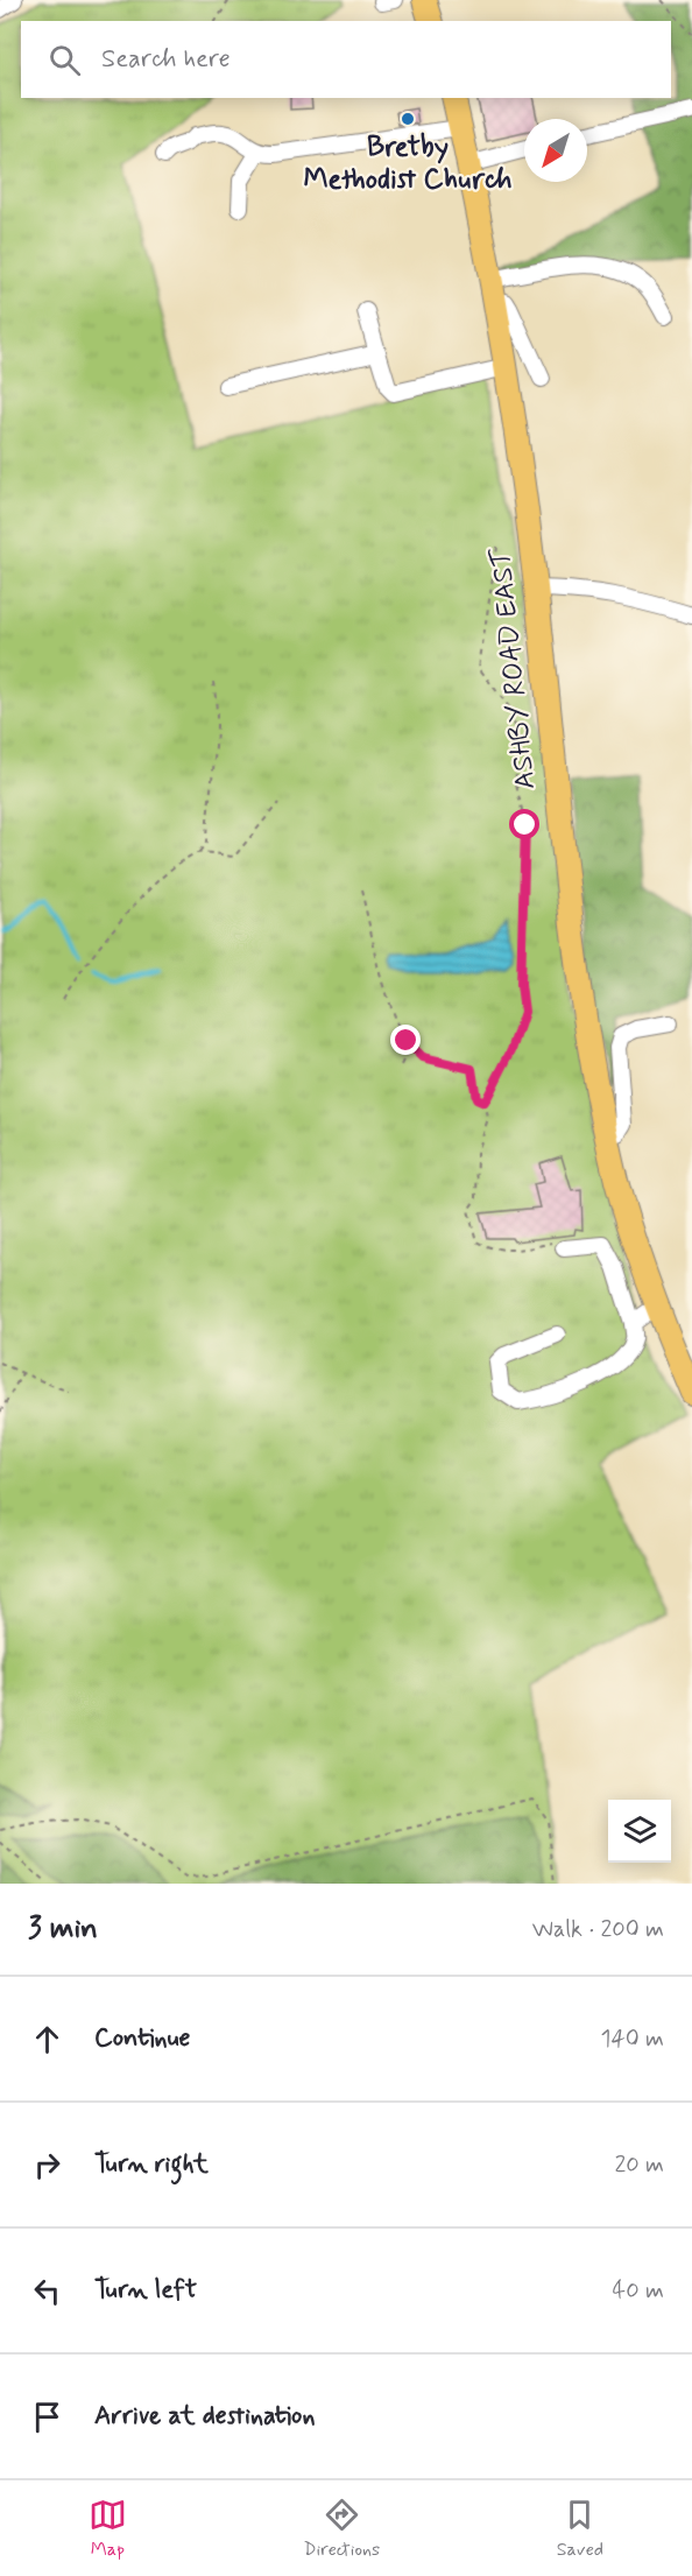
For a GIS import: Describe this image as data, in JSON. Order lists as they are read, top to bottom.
{
  "streets": {
    "highway": ["ASHBY ROAD EAST"]
  },
  "places": ["Bretby Methodist Church"],
  "north": "bottom left",
  "page": {
    "search": "Search here",
    "heading": ["3 min", "Walk · 200 m"],
    "list": [
      ["Continue", "140 m"],
      ["Turn right", "20 m"],
      ["Turn left", "40 m"],
      "Arrive at destination"
    ],
    "nav": ["Map", "Directions", "Saved"]
  }
}
